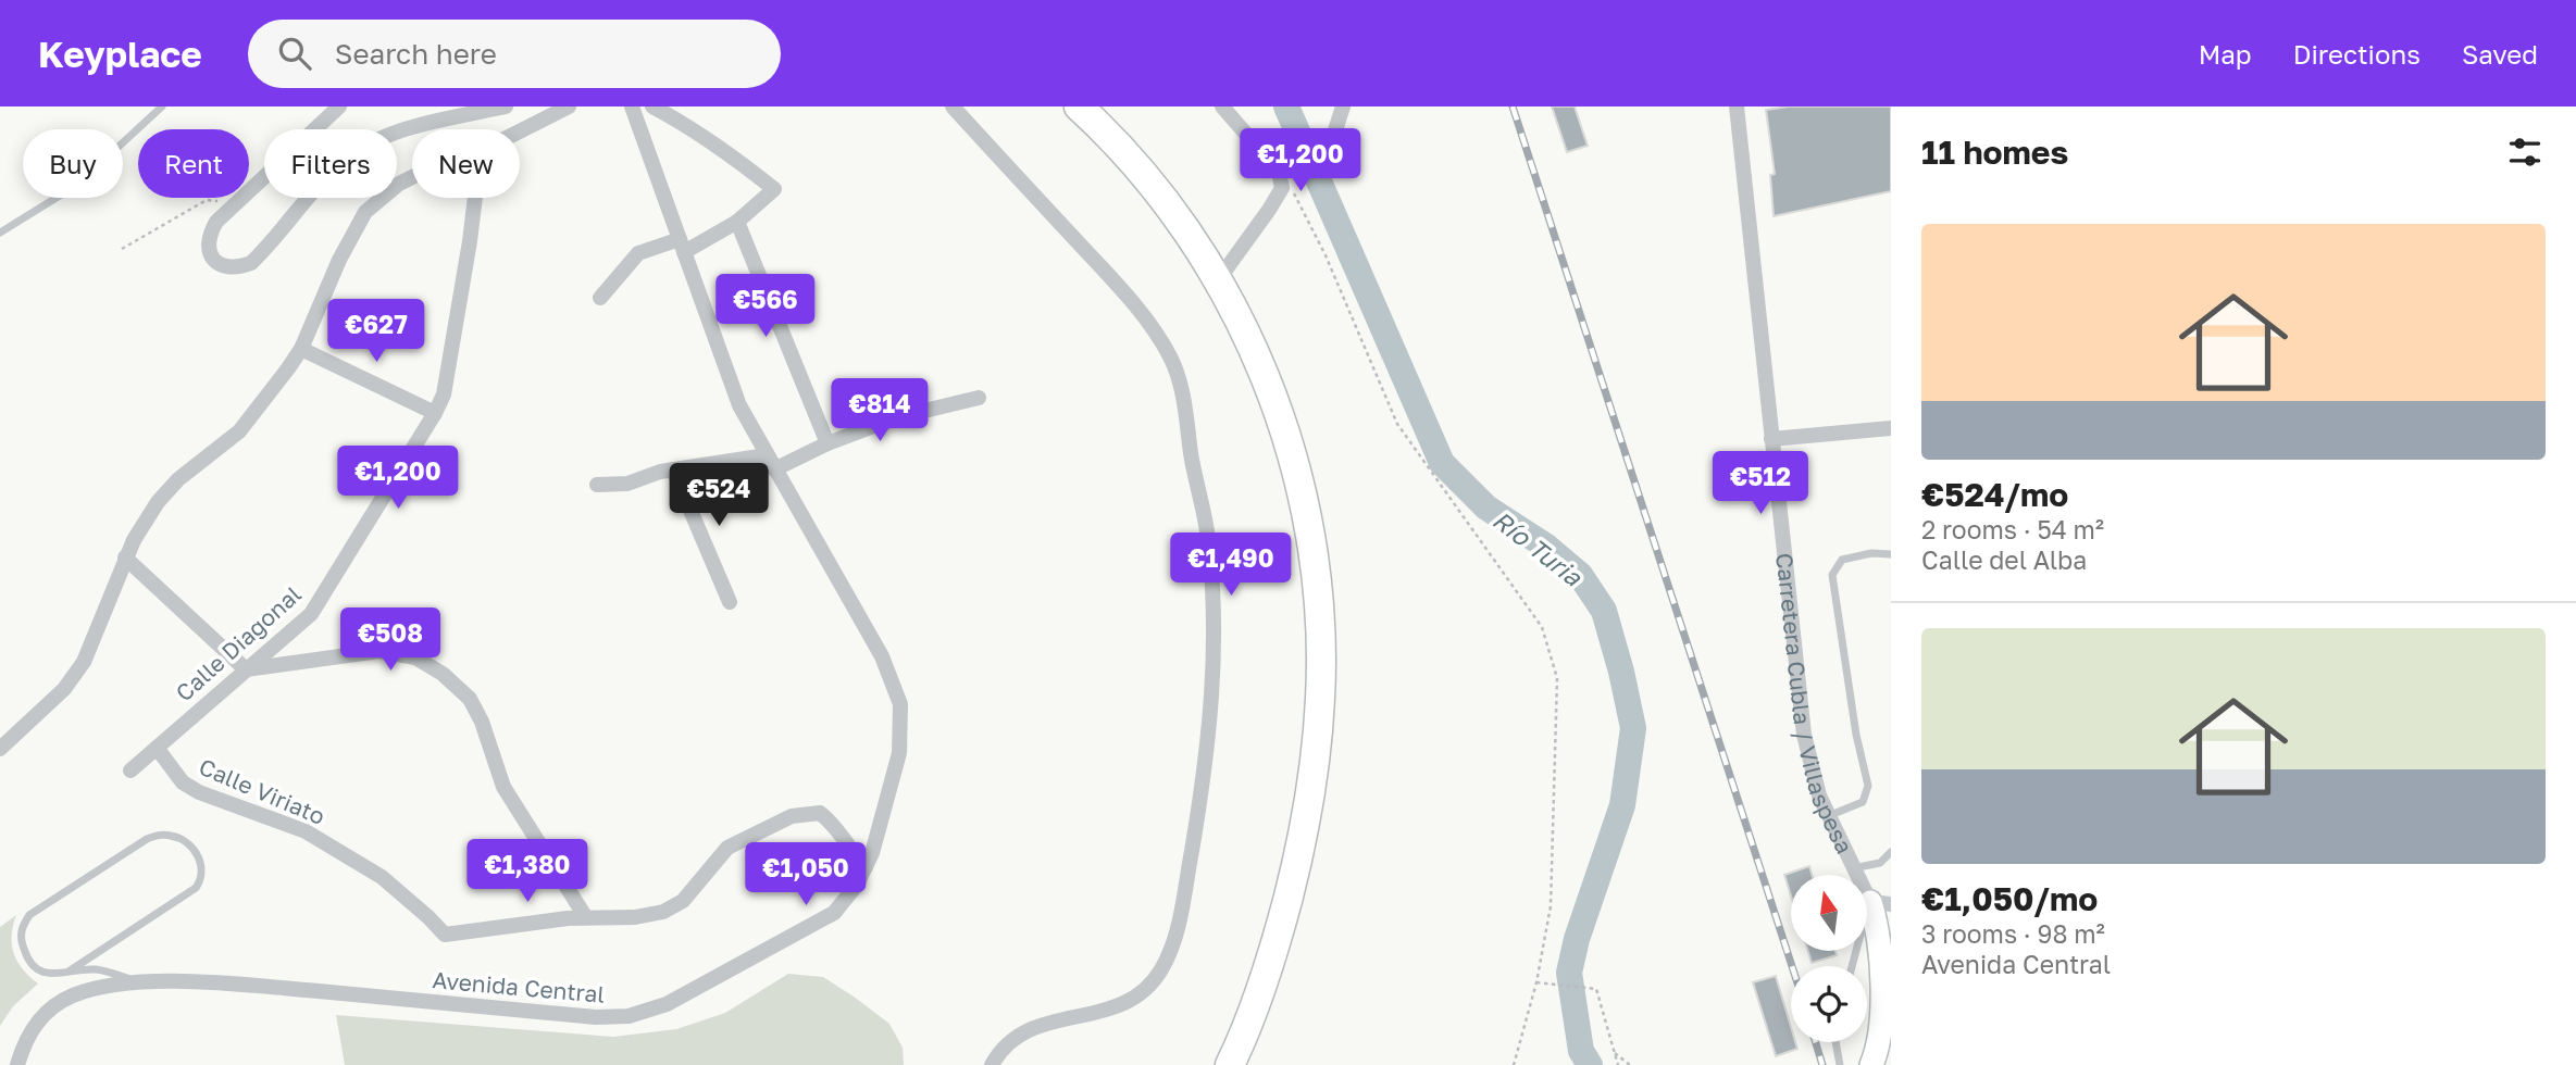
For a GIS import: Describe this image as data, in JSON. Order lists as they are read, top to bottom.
{
  "streets": {
    "street": [
      "Calle Diagonal",
      "Carretera Cubla / Villaspesa",
      "Calle Viriato",
      "Avenida Central"
    ]
  },
  "crossings": [
    ["Calle Diagonal", "Calle Viriato"],
    ["Calle Viriato", "Avenida Central"]
  ],
  "water": ["Río Turia"],
  "north": "top",
  "page": {
    "header": "Keyplace",
    "search": "Search here",
    "nav": ["Map", "Directions", "Saved"],
    "heading": "11 homes",
    "price": [
      "€1,200",
      "€566",
      "€627",
      "€814",
      "€1,200",
      "€512",
      "€524",
      "€1,490",
      "€508",
      "€1,380",
      "€1,050"
    ],
    "chip": [
      "Buy",
      "Rent",
      "Filters",
      "New"
    ],
    "list": [
      {
        "name": "€524/mo",
        "note": "2 rooms · 54 m² · Calle del Alba"
      },
      {
        "name": "€1,050/mo",
        "note": "3 rooms · 98 m² · Avenida Central"
      }
    ]
  }
}
